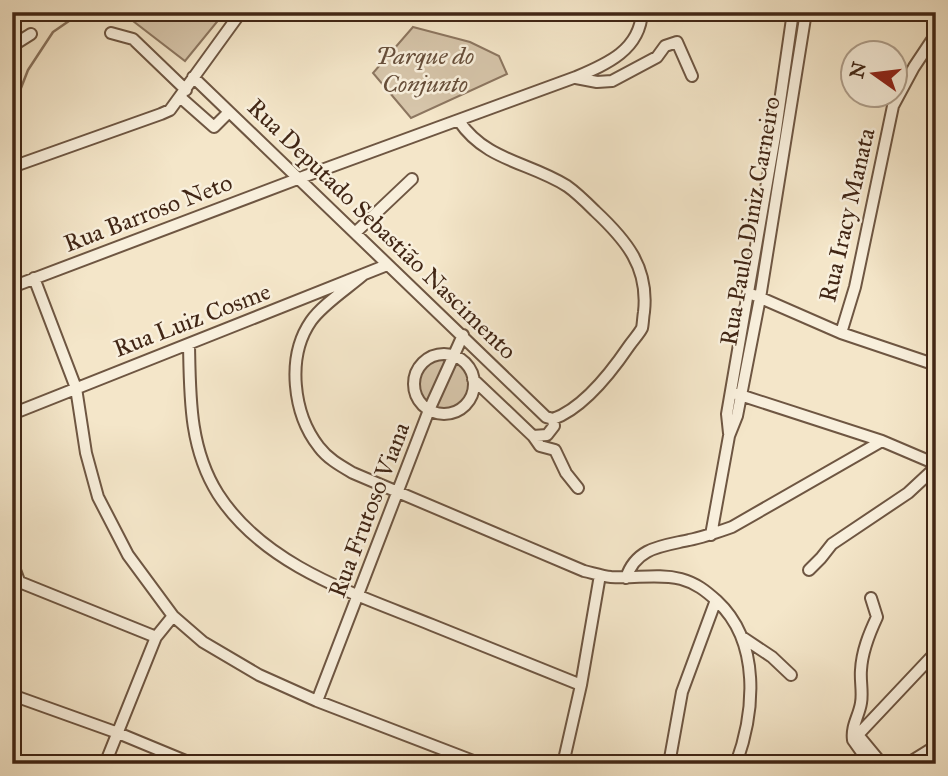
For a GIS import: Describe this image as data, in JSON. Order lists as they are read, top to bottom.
{
  "streets": {
    "street": [
      "Rua Barroso Neto",
      "Rua Iracy Manata",
      "Rua Paulo Diniz Carneiro",
      "Rua Deputado Sebastião Nascimento",
      "Rua Luiz Cosme",
      "Rua Frutoso Viana"
    ]
  },
  "crossings": [
    ["Rua Barroso Neto", "Rua Deputado Sebastião Nascimento"],
    ["Rua Deputado Sebastião Nascimento", "Rua Luiz Cosme"],
    ["Rua Deputado Sebastião Nascimento", "Rua Frutoso Viana"]
  ],
  "parks": ["Parque do Conjunto"],
  "north": "left"
}
